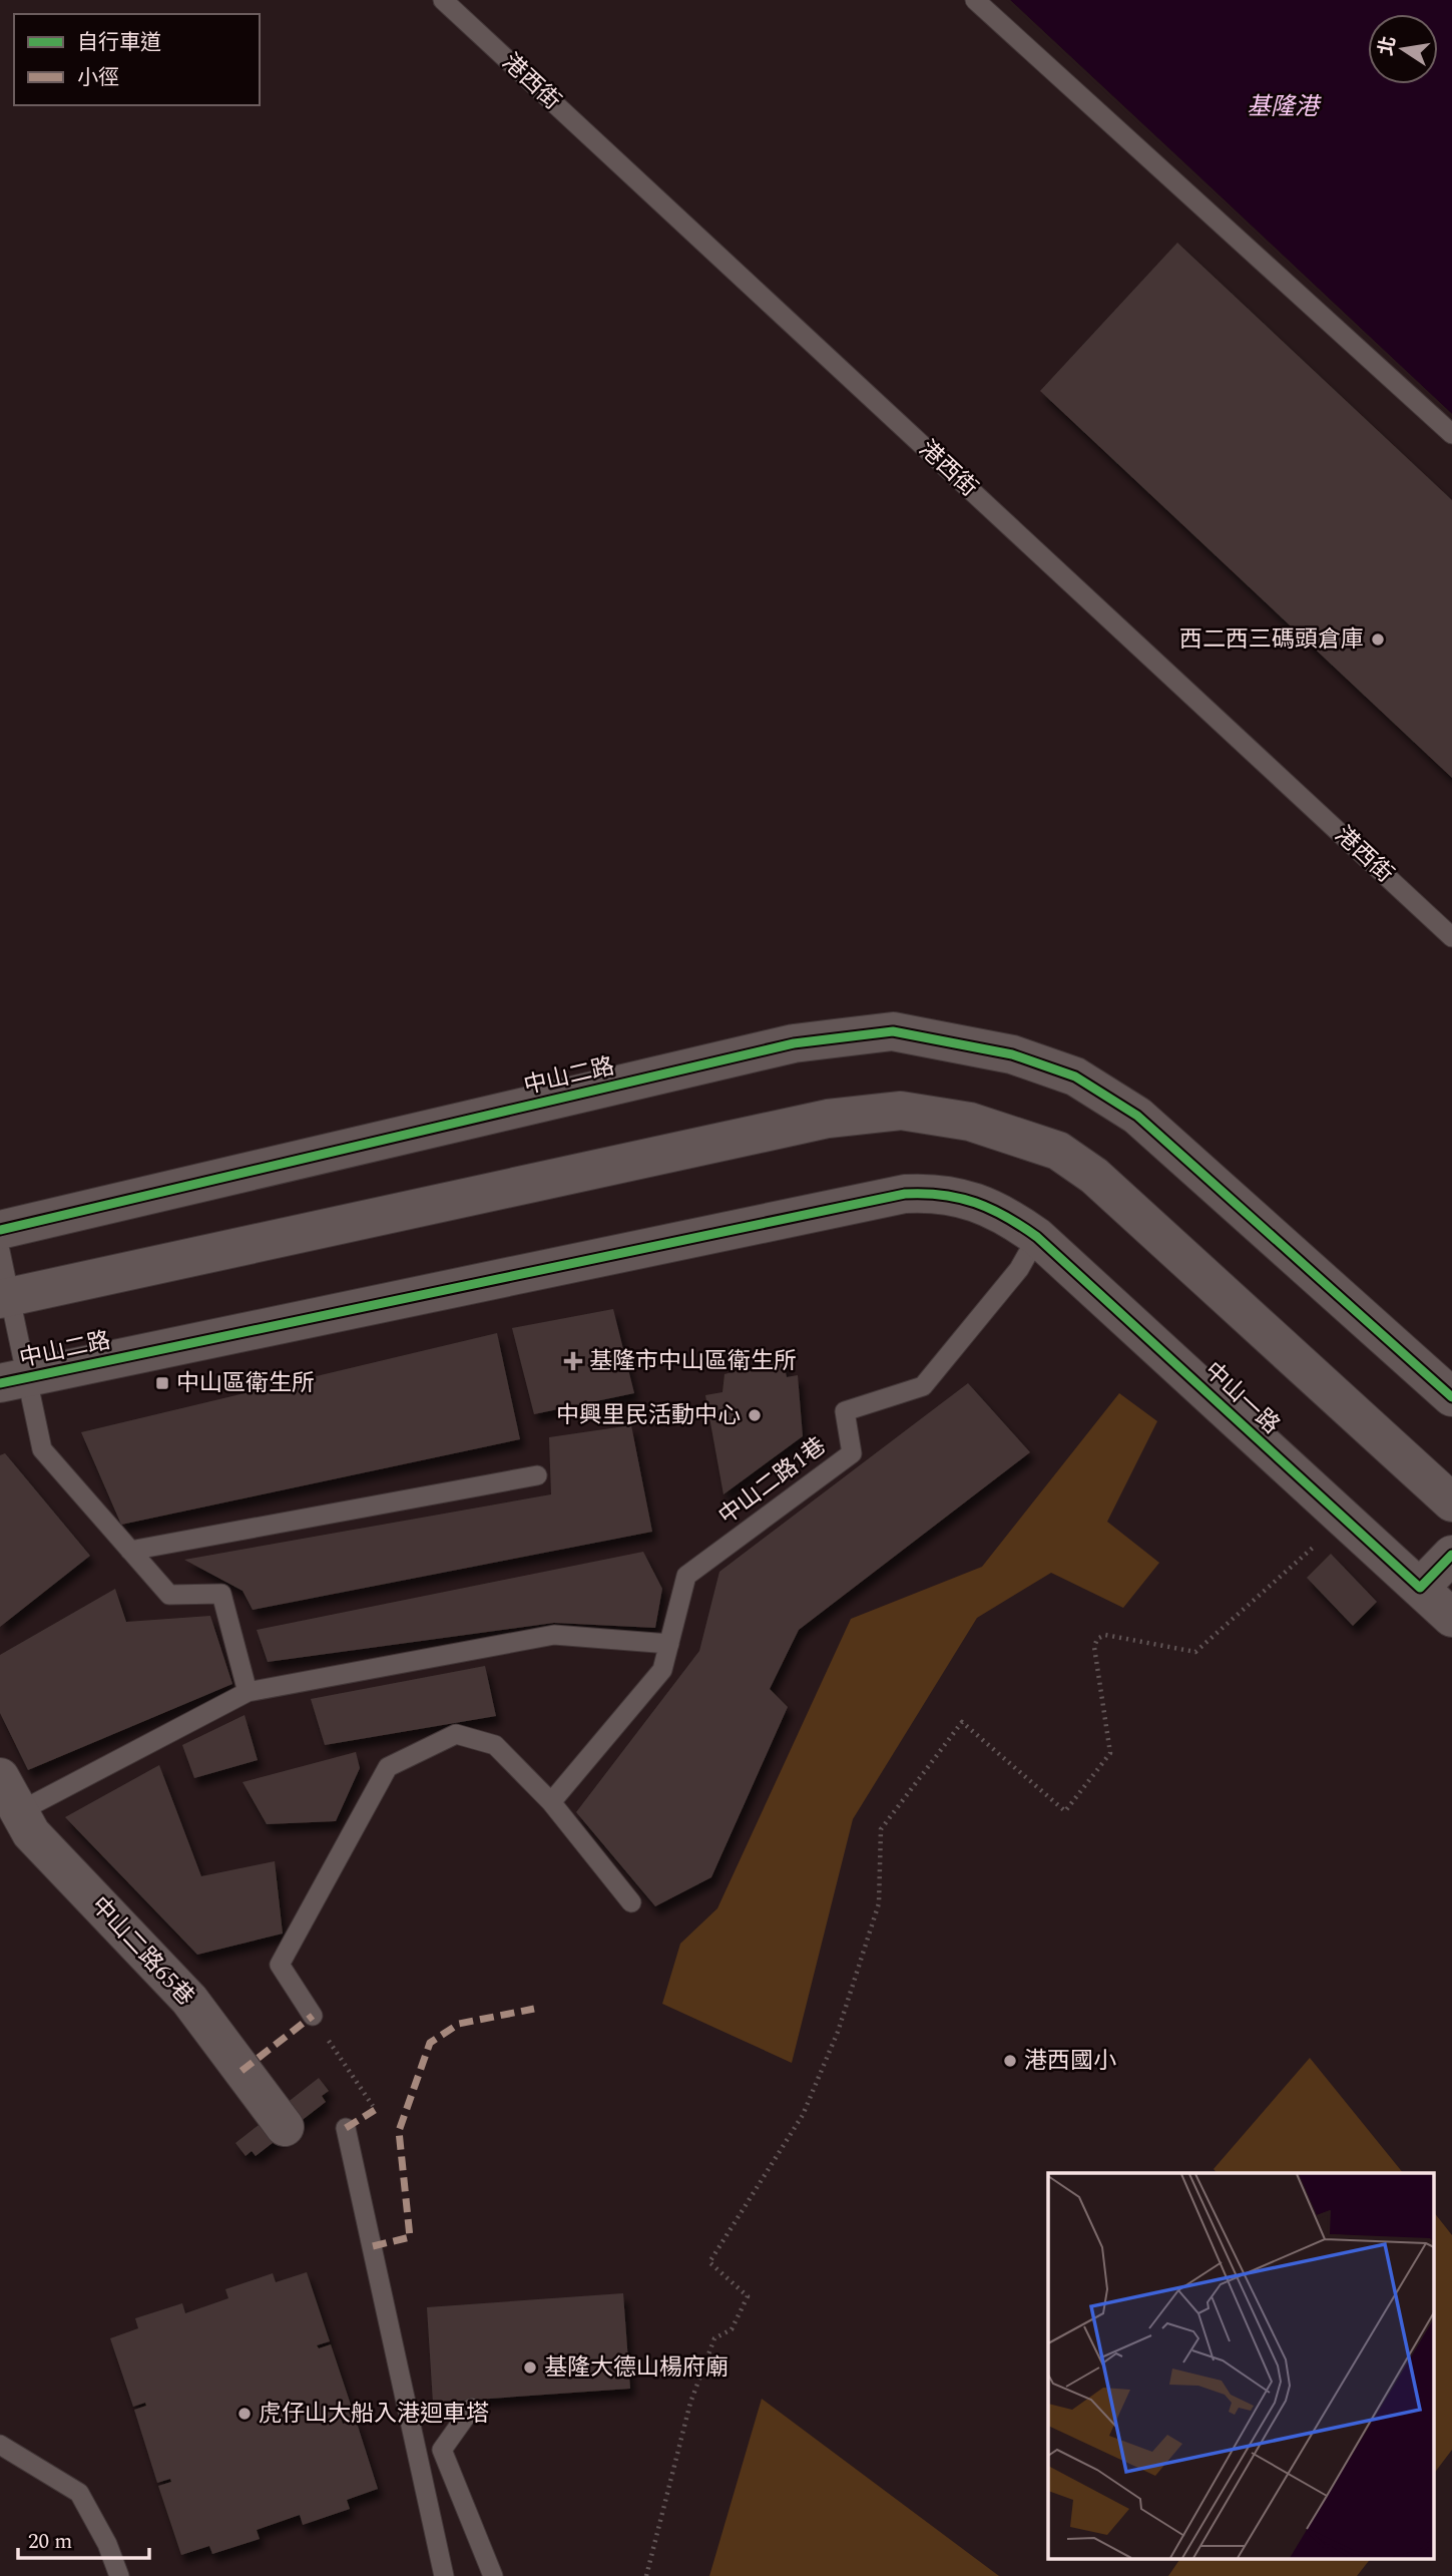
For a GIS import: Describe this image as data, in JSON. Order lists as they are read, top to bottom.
{
  "streets": {
    "street": ["中山二路", "中山一路", "中山二路65巷"],
    "lane": ["港西街", "中山二路1巷"]
  },
  "crossings": [
    ["中山二路", "中山一路"],
    ["中山二路", "中山二路1巷"],
    ["中山一路", "中山二路1巷"]
  ],
  "water": ["基隆港"],
  "places": {
    "other": [
      "西二西三碼頭倉庫",
      "中興里民活動中心",
      "港西國小",
      "基隆大德山楊府廟",
      "虎仔山大船入港迴車塔"
    ],
    "health": ["基隆市中山區衛生所"],
    "transit": ["中山區衛生所"]
  },
  "legend": ["自行車道", "小徑"],
  "scale_bar": "20 m",
  "north": "left"
}
